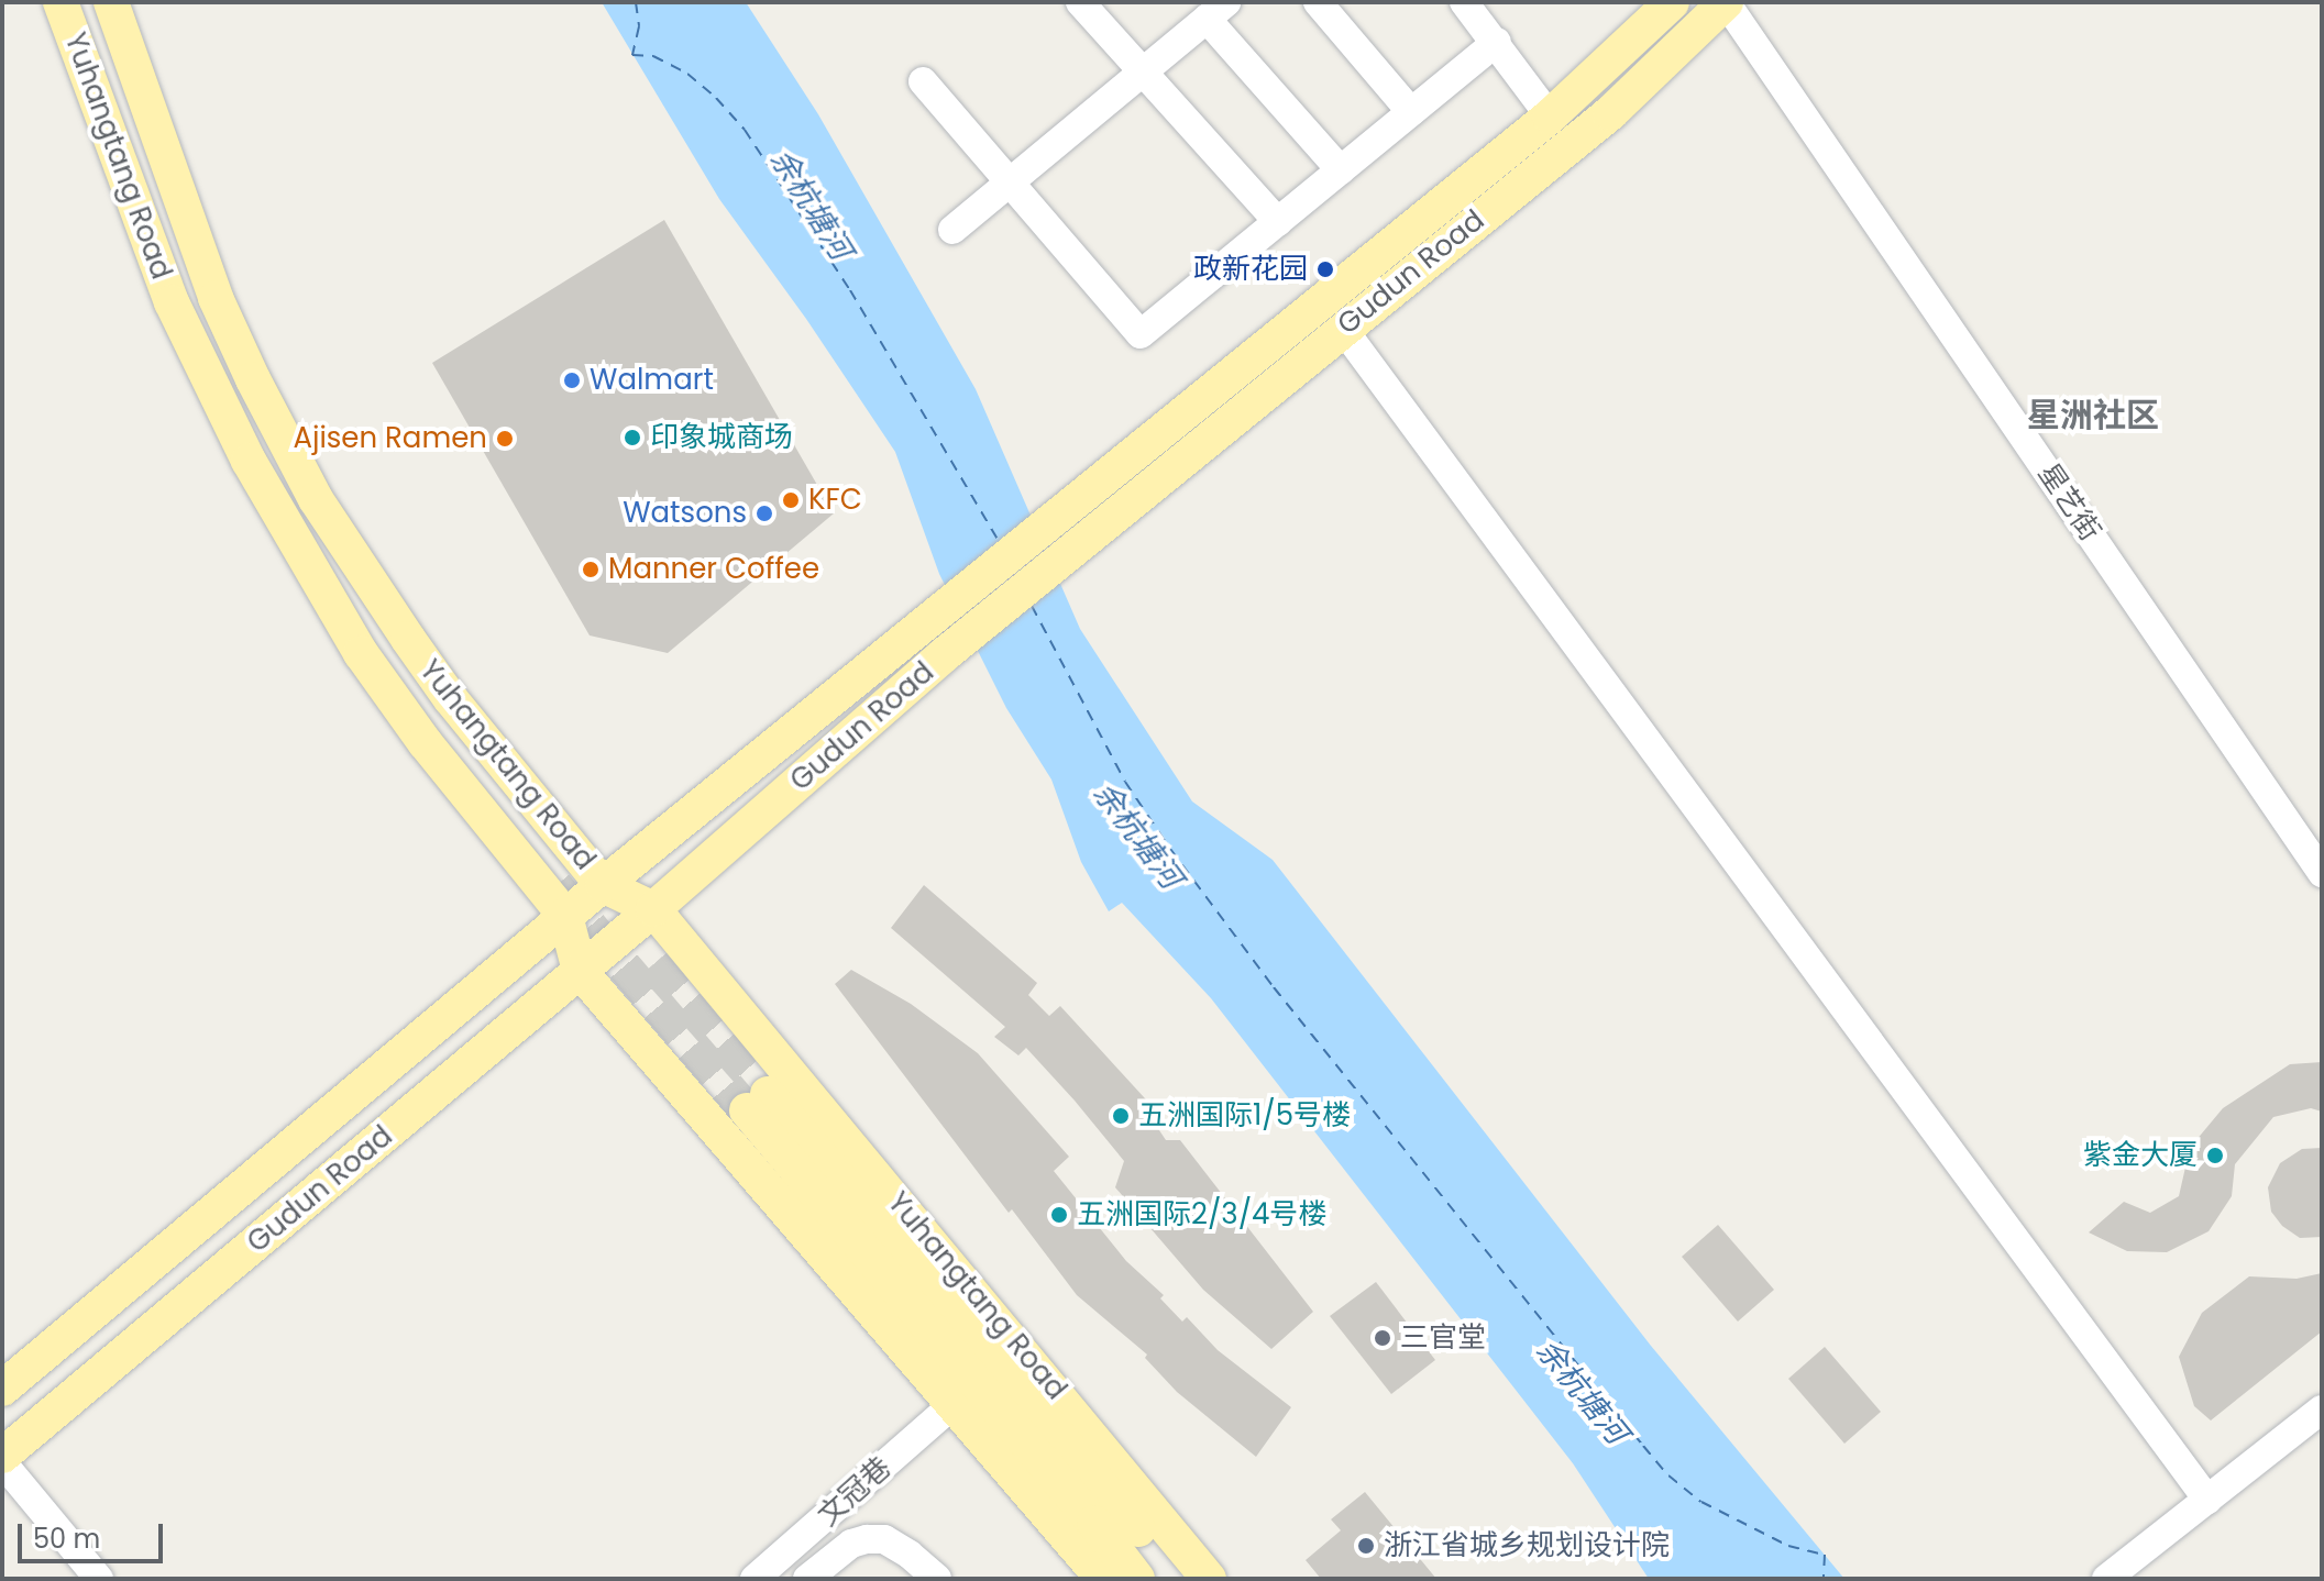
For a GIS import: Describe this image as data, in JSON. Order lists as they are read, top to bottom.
{
  "streets": {
    "main road": ["Yuhangtang Road", "Gudun Road"],
    "street": ["星艺街", "文冠巷"]
  },
  "crossings": [
    ["Yuhangtang Road", "Gudun Road"],
    ["Yuhangtang Road", "文冠巷"],
    ["Gudun Road", "星艺街"]
  ],
  "districts": ["星洲社区"],
  "water": ["余杭塘河"],
  "places": [
    "政新花园",
    "Walmart",
    "印象城商场",
    "Ajisen Ramen",
    "KFC",
    "Watsons",
    "Manner Coffee",
    "五洲国际1/5号楼",
    "紫金大厦",
    "五洲国际2/3/4号楼",
    "三官堂",
    "浙江省城乡规划设计院"
  ],
  "scale_bar": "50 m"
}
